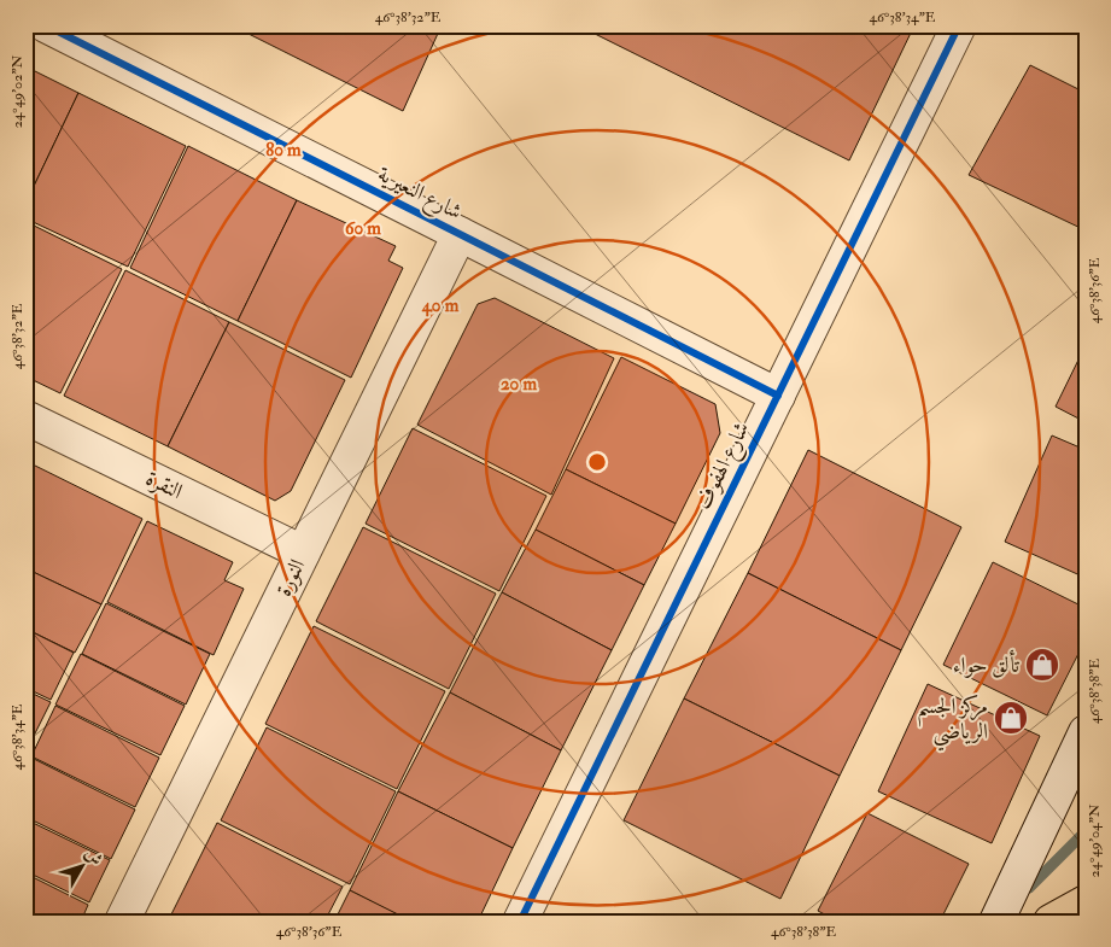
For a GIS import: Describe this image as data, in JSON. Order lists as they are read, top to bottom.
{
  "streets": {
    "street": [
      "شارع النعيرية",
      "شارع الهفوف",
      "النقرة",
      "النورة"
    ]
  },
  "crossings": [
    ["شارع النعيرية", "شارع الهفوف"],
    ["شارع النعيرية", "النورة"],
    ["النقرة", "النورة"]
  ],
  "places": {
    "shop": ["تألق حواء", "مركز الجسم الرياضي"]
  },
  "north": "top right",
  "coordinates": [
    "46°38'32\"E",
    "46°38'34\"E",
    "24°49'02\"N",
    "46°38'36\"E",
    "46°38'38\"E",
    "24°49'04\"N"
  ],
  "rings": [
    "80 m",
    "60 m",
    "40 m",
    "20 m"
  ]
}
